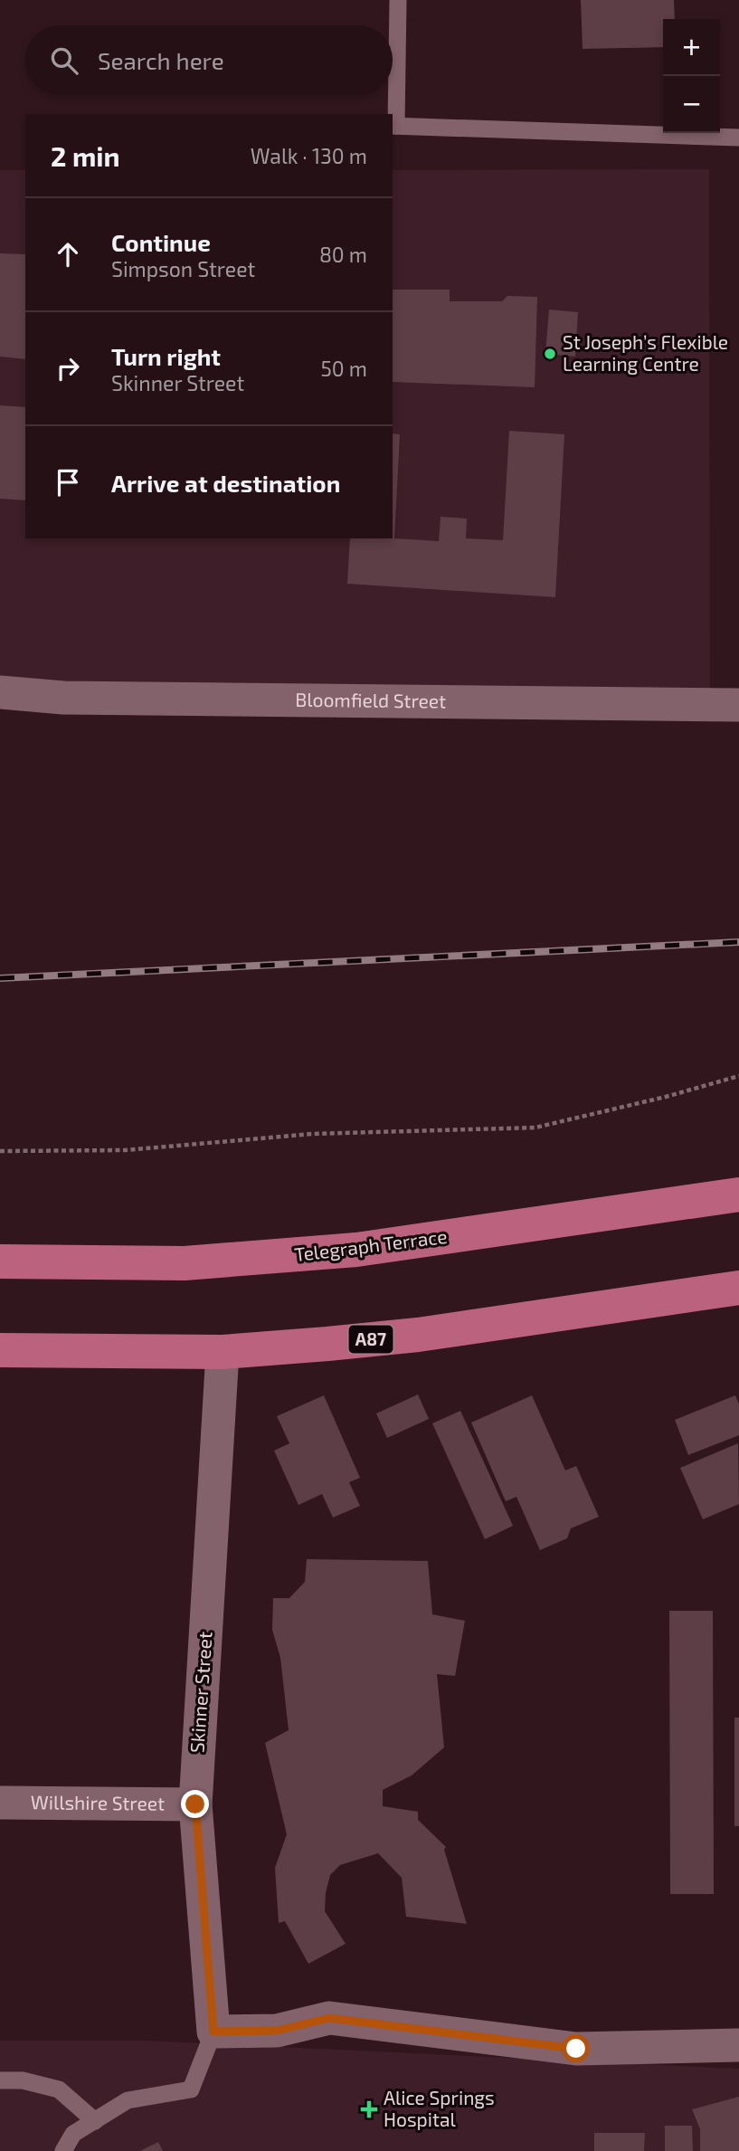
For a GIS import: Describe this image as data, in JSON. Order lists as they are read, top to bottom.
{
  "streets": {
    "highway": ["Telegraph Terrace", "A87"],
    "street": ["Bloomfield Street", "Skinner Street", "Willshire Street"]
  },
  "crossings": [
    ["A87", "Skinner Street"],
    ["Skinner Street", "Willshire Street"]
  ],
  "places": {
    "other": ["St Joseph’s Flexible Learning Centre"],
    "health": ["Alice Springs Hospital"]
  },
  "page": {
    "map_buttons": ["+", "−"],
    "search": "Search here",
    "heading": ["2 min", "Walk · 130 m"],
    "list": [
      ["Continue", "Simpson Street", "80 m"],
      ["Turn right", "Skinner Street", "50 m"],
      "Arrive at destination"
    ]
  }
}
